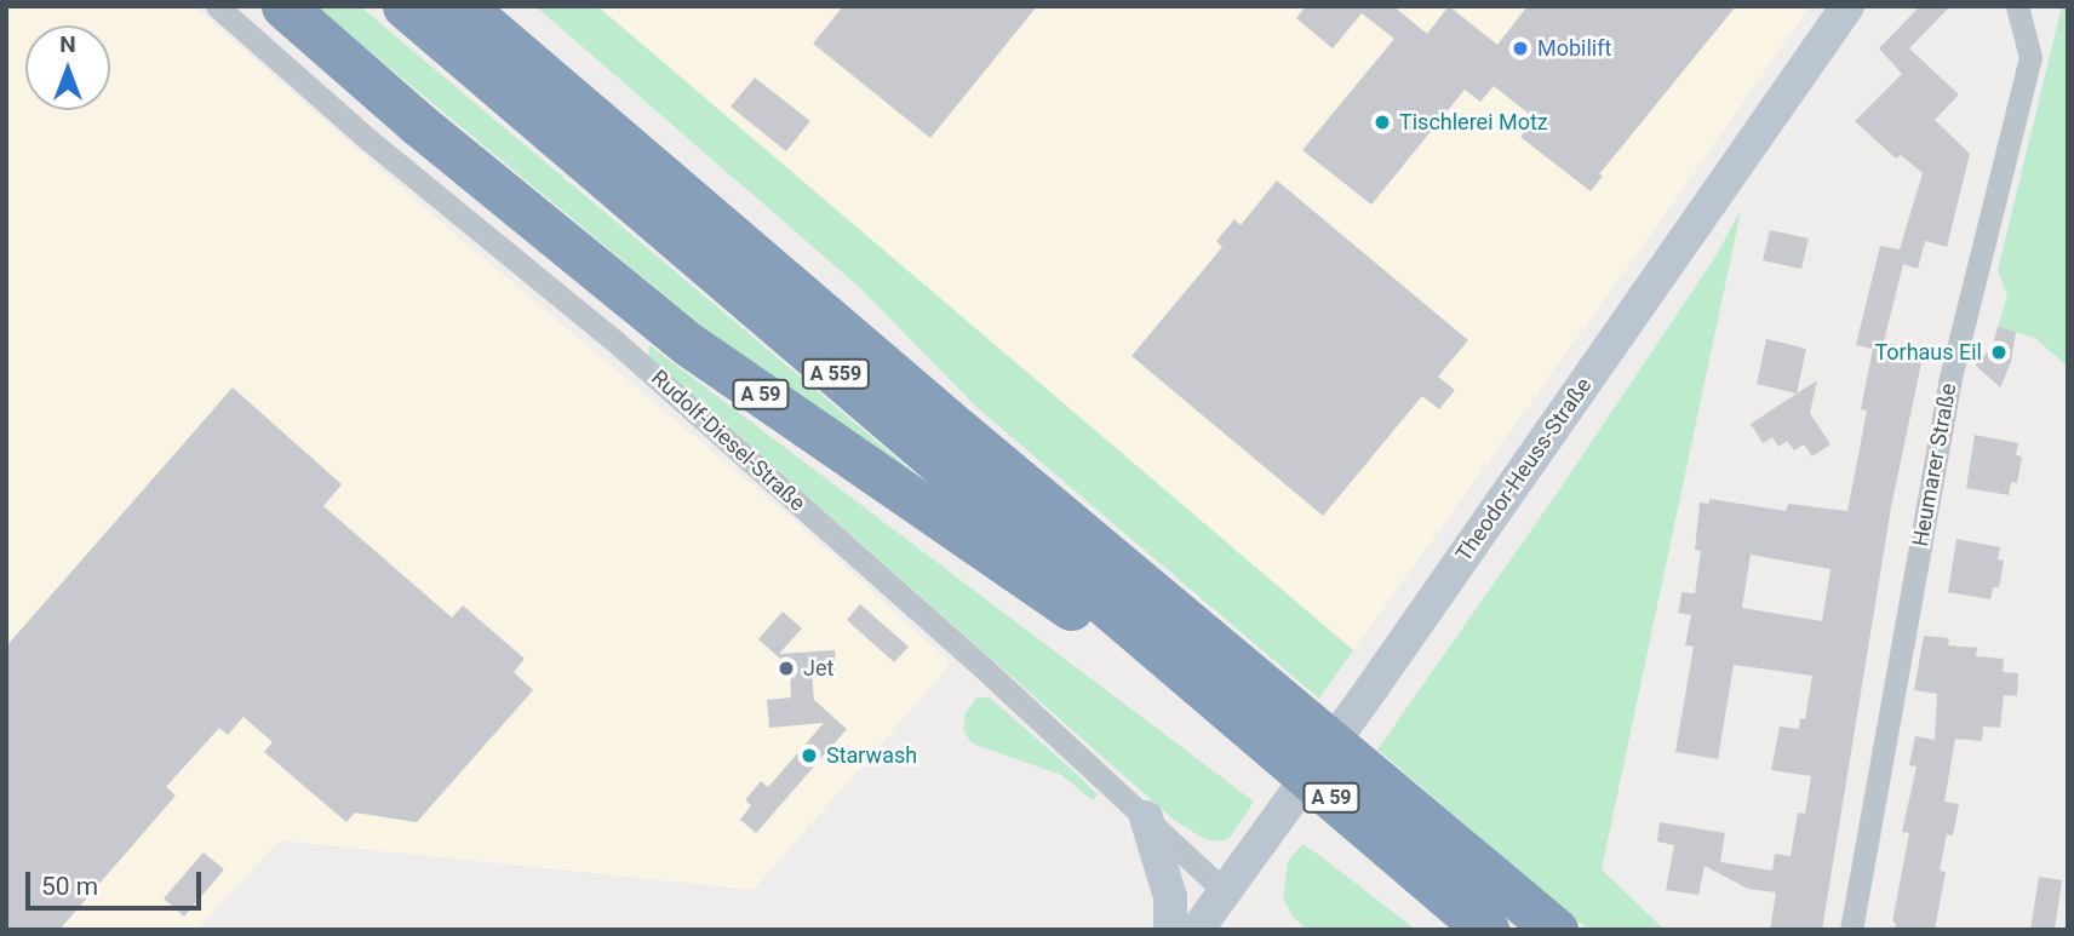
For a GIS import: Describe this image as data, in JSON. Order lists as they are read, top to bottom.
{
  "streets": {
    "highway": ["A 559", "A 59"],
    "main road": ["Theodor-Heuss-Straße"],
    "street": ["Rudolf-Diesel-Straße", "Heumarer Straße"]
  },
  "crossings": [
    ["A 559", "A 59"],
    ["Rudolf-Diesel-Straße", "Theodor-Heuss-Straße"]
  ],
  "places": [
    "Mobilift",
    "Tischlerei Motz",
    "Torhaus Eil",
    "Jet",
    "Starwash"
  ],
  "scale_bar": "50 m",
  "north": "top"
}
